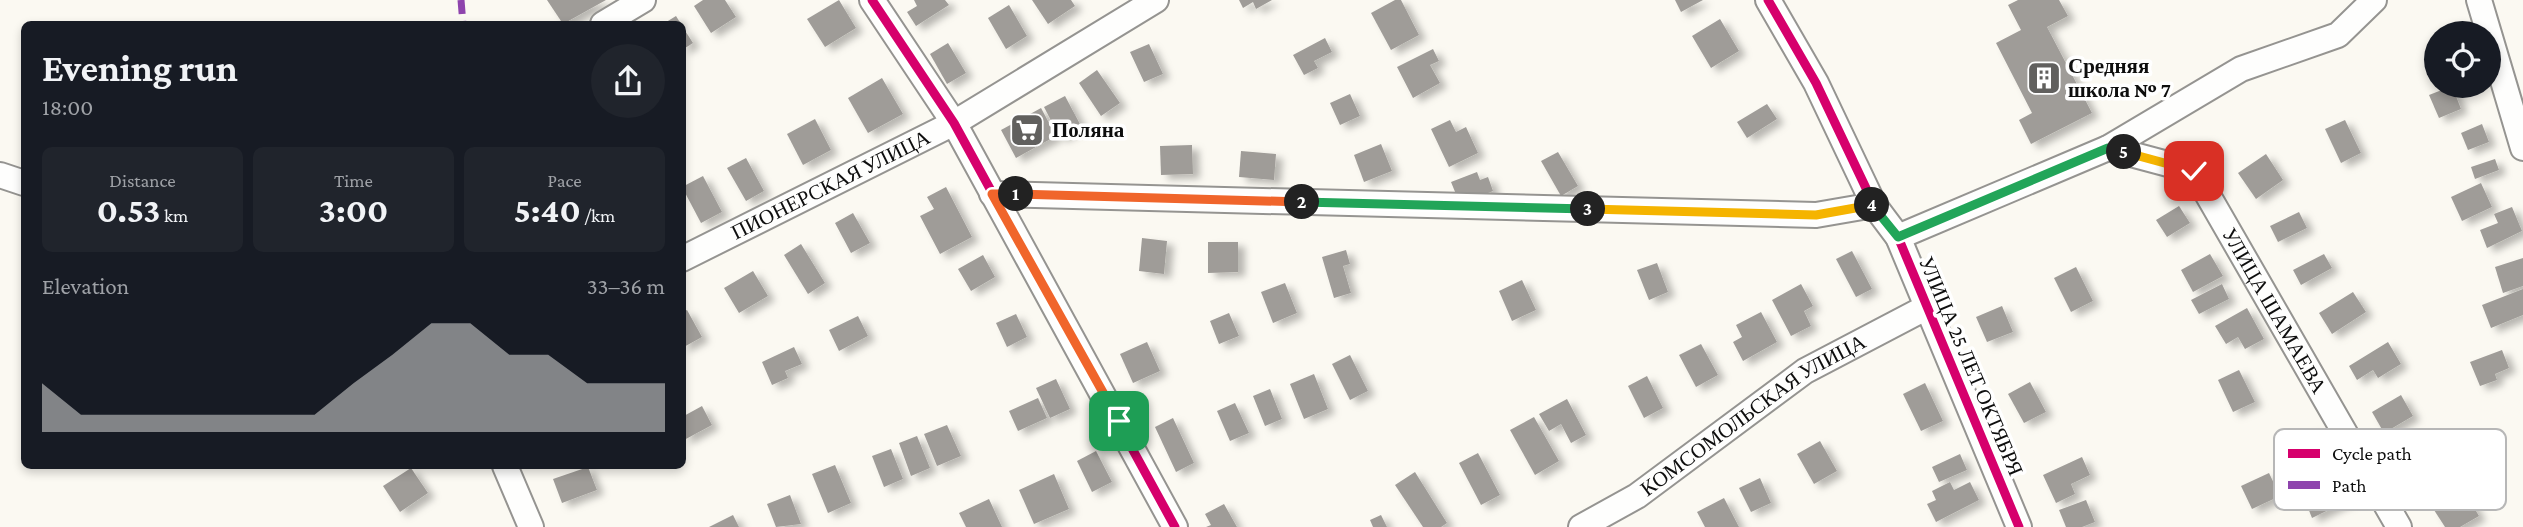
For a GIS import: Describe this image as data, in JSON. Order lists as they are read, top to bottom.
{
  "streets": {
    "street": [
      "ПИОНЕРСКАЯ УЛИЦА",
      "УЛИЦА ШАМАЕВА",
      "УЛИЦА 25 ЛЕТ ОКТЯБРЯ",
      "КОМСОМОЛЬСКАЯ УЛИЦА"
    ]
  },
  "crossings": [
    ["УЛИЦА 25 ЛЕТ ОКТЯБРЯ", "КОМСОМОЛЬСКАЯ УЛИЦА"]
  ],
  "places": {
    "building": ["Средняя школа № 7"],
    "supermarket": ["Поляна"]
  },
  "legend": ["Cycle path", "Path"],
  "page": {
    "heading": ["Evening run", "18:00"],
    "pins": [
      "5",
      "1",
      "2",
      "4",
      "3"
    ],
    "stats": [
      ["Distance", "0.53 km"],
      ["Time", "3:00"],
      ["Pace", "5:40 /km"]
    ],
    "chart": ["Elevation", "33–36 m"]
  }
}
